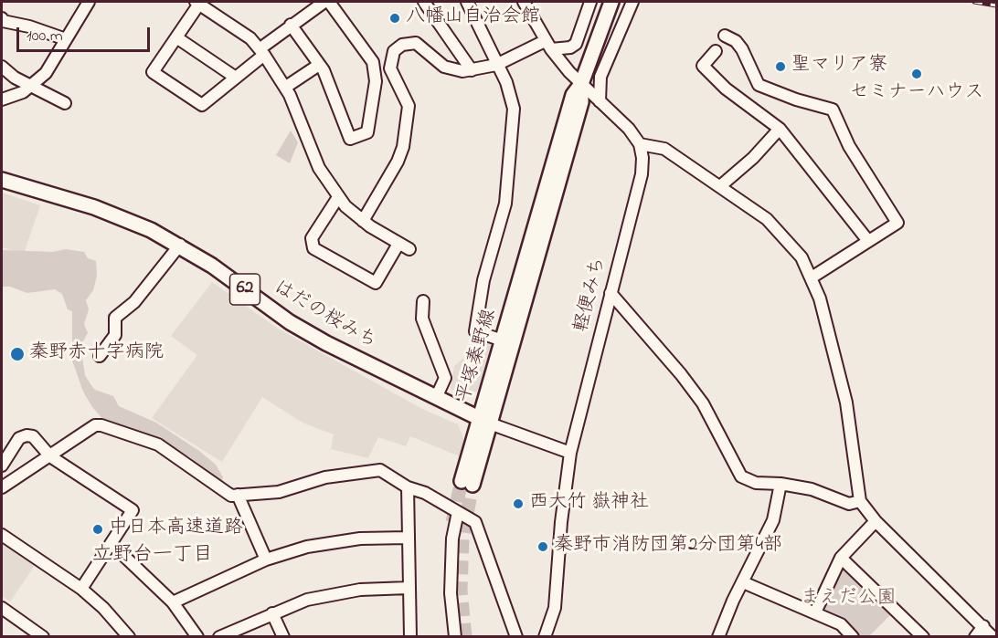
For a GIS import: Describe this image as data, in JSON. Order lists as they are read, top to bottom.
{
  "streets": {
    "main road": ["62", "はだの桜みち", "平塚秦野線"],
    "street": ["軽便みち"]
  },
  "crossings": [
    ["はだの桜みち", "平塚秦野線"]
  ],
  "districts": ["立野台一丁目"],
  "parks": ["まえだ公園"],
  "places": [
    "八幡山自治会館",
    "聖マリア寮",
    "セミナーハウス",
    "秦野赤十字病院",
    "西大竹 嶽神社",
    "中日本高速道路",
    "秦野市消防団第2分団第4部"
  ],
  "scale_bar": "100 m"
}
